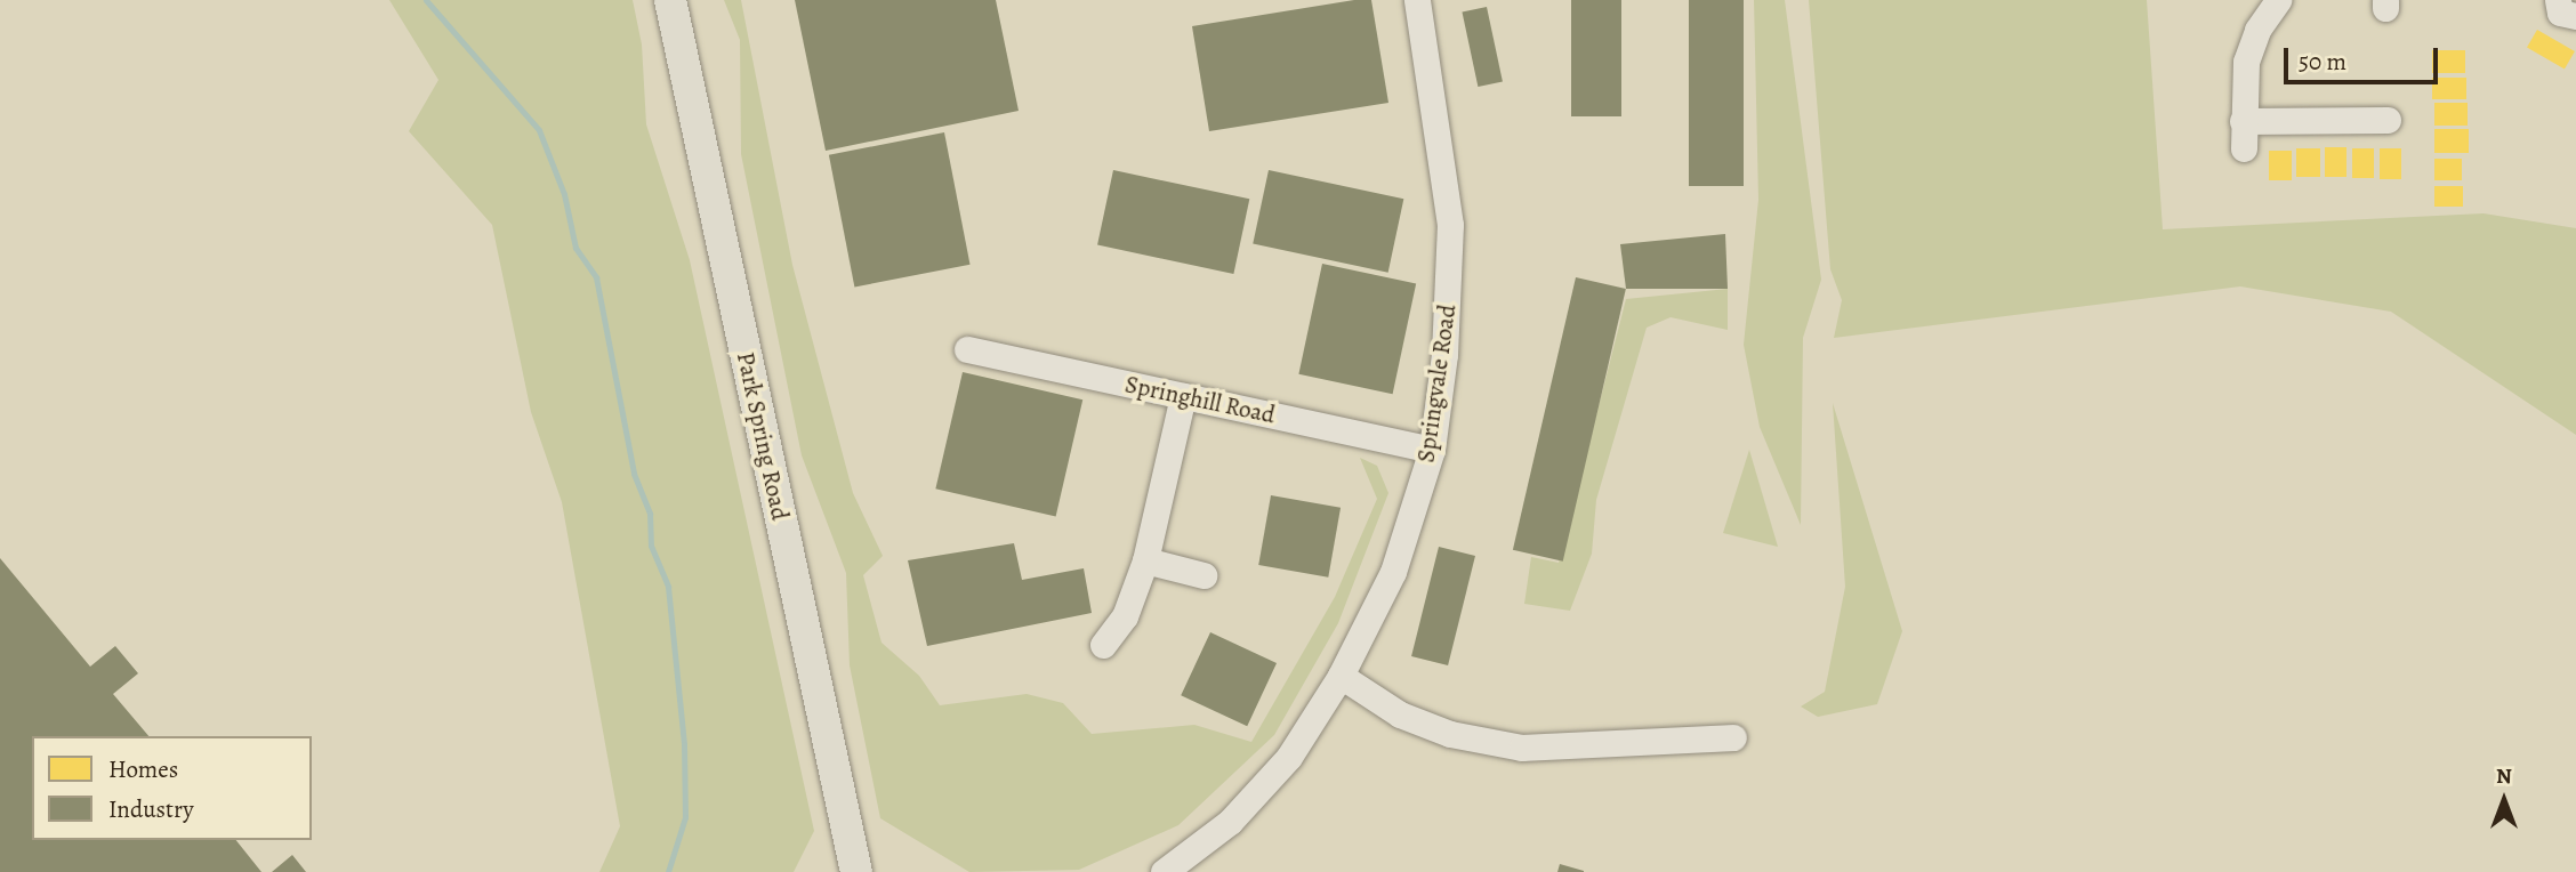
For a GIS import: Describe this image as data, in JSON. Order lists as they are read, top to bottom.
{
  "streets": {
    "main road": ["Park Spring Road"],
    "street": ["Springvale Road", "Springhill Road"]
  },
  "crossings": [
    ["Springvale Road", "Springhill Road"]
  ],
  "legend": ["Homes", "Industry"],
  "scale_bar": "50 m",
  "north": "top"
}
